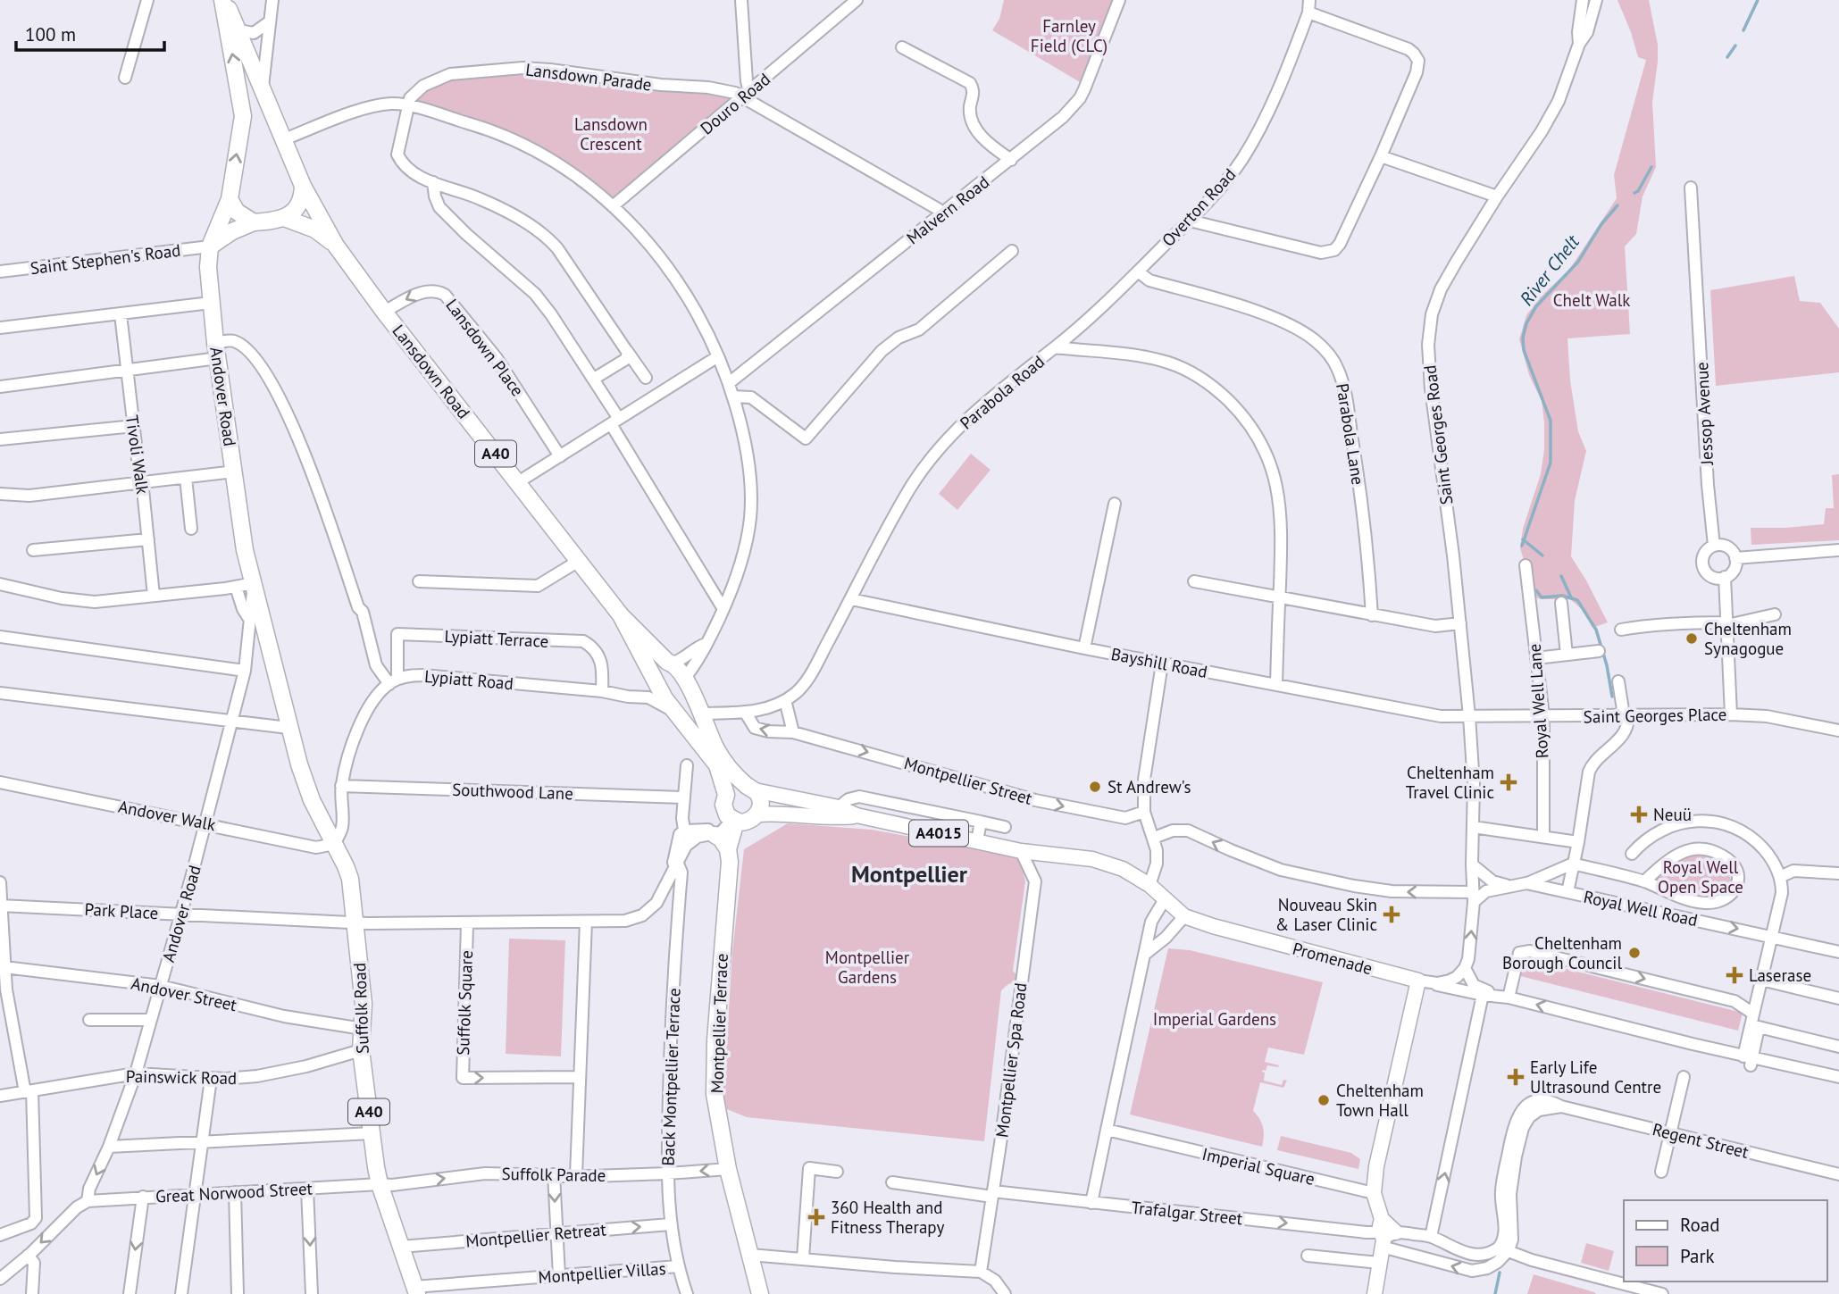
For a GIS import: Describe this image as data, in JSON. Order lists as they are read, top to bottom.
{
  "streets": {
    "highway": [
      "Lansdown Road",
      "Andover Road",
      "A40",
      "Suffolk Road",
      "Montpellier Terrace"
    ],
    "main road": ["A4015", "Promenade"],
    "street": [
      "Lansdown Parade",
      "Douro Road",
      "Overton Road",
      "Malvern Road",
      "Saint Stephen's Road",
      "Lansdown Place",
      "Parabola Road",
      "Jessop Avenue",
      "Parabola Lane",
      "Saint Georges Road",
      "Tivoli Walk",
      "Lypiatt Terrace",
      "Bayshill Road",
      "Lypiatt Road",
      "Royal Well Lane",
      "Saint Georges Place",
      "Montpellier Street",
      "Southwood Lane",
      "Andover Walk",
      "Royal Well Road",
      "Park Place",
      "Andover Street",
      "Suffolk Square",
      "Montpellier Spa Road",
      "Painswick Road",
      "Back Montpellier Terrace",
      "Regent Street",
      "Imperial Square",
      "Suffolk Parade",
      "Great Norwood Street",
      "Trafalgar Street",
      "Montpellier Retreat",
      "Montpellier Villas"
    ]
  },
  "crossings": [
    ["Lansdown Parade", "Douro Road"],
    ["Lansdown Parade", "Malvern Road"],
    ["Overton Road", "Parabola Road"],
    ["Overton Road", "Parabola Lane"],
    ["Saint Stephen's Road", "Andover Road"],
    ["Lansdown Place", "Lansdown Road"],
    ["Lansdown Road", "A40"],
    ["Parabola Road", "A40"],
    ["Parabola Road", "Bayshill Road"],
    ["Parabola Road", "Montpellier Street"],
    ["Andover Road", "Andover Walk"],
    ["Andover Road", "Park Place"],
    ["Andover Road", "Andover Street"],
    ["Andover Road", "Suffolk Road"],
    ["Andover Road", "Painswick Road"],
    ["Andover Road", "Great Norwood Street"],
    ["Saint Georges Road", "Bayshill Road"],
    ["Saint Georges Road", "Saint Georges Place"],
    ["Saint Georges Road", "A4015"],
    ["Saint Georges Road", "Royal Well Road"],
    ["A40", "Lypiatt Road"],
    ["A40", "A4015"],
    ["A40", "Montpellier Terrace"],
    ["Lypiatt Terrace", "Lypiatt Road"],
    ["Bayshill Road", "Saint Georges Place"],
    ["Royal Well Lane", "Saint Georges Place"],
    ["Andover Walk", "Suffolk Road"],
    ["A4015", "Promenade"],
    ["A4015", "Montpellier Terrace"],
    ["A4015", "Montpellier Spa Road"],
    ["Park Place", "Suffolk Road"],
    ["Andover Street", "Suffolk Road"],
    ["Suffolk Road", "Painswick Road"],
    ["Suffolk Road", "Suffolk Parade"],
    ["Suffolk Road", "Great Norwood Street"],
    ["Suffolk Road", "Montpellier Retreat"],
    ["Suffolk Road", "Montpellier Villas"],
    ["Montpellier Terrace", "Suffolk Parade"],
    ["Montpellier Spa Road", "Trafalgar Street"],
    ["Back Montpellier Terrace", "Suffolk Parade"],
    ["Back Montpellier Terrace", "Montpellier Retreat"],
    ["Back Montpellier Terrace", "Montpellier Villas"],
    ["Regent Street", "Trafalgar Street"],
    ["Suffolk Parade", "Great Norwood Street"]
  ],
  "one_way": ["Montpellier Retreat"],
  "districts": ["Montpellier"],
  "water": ["River Chelt"],
  "parks": [
    "Farnley Field (CLC)",
    "Lansdown Crescent",
    "Chelt Walk",
    "Royal Well Open Space",
    "Montpellier Gardens",
    "Imperial Gardens"
  ],
  "places": {
    "other": [
      "Cheltenham Synagogue",
      "St Andrew's",
      "Cheltenham Borough Council",
      "Cheltenham Town Hall"
    ],
    "health": [
      "Cheltenham Travel Clinic",
      "Neuü",
      "Nouveau Skin & Laser Clinic",
      "Laserase",
      "Early Life Ultrasound Centre",
      "360 Health and Fitness Therapy"
    ]
  },
  "legend": ["Road", "Park"],
  "scale_bar": "100 m"
}
